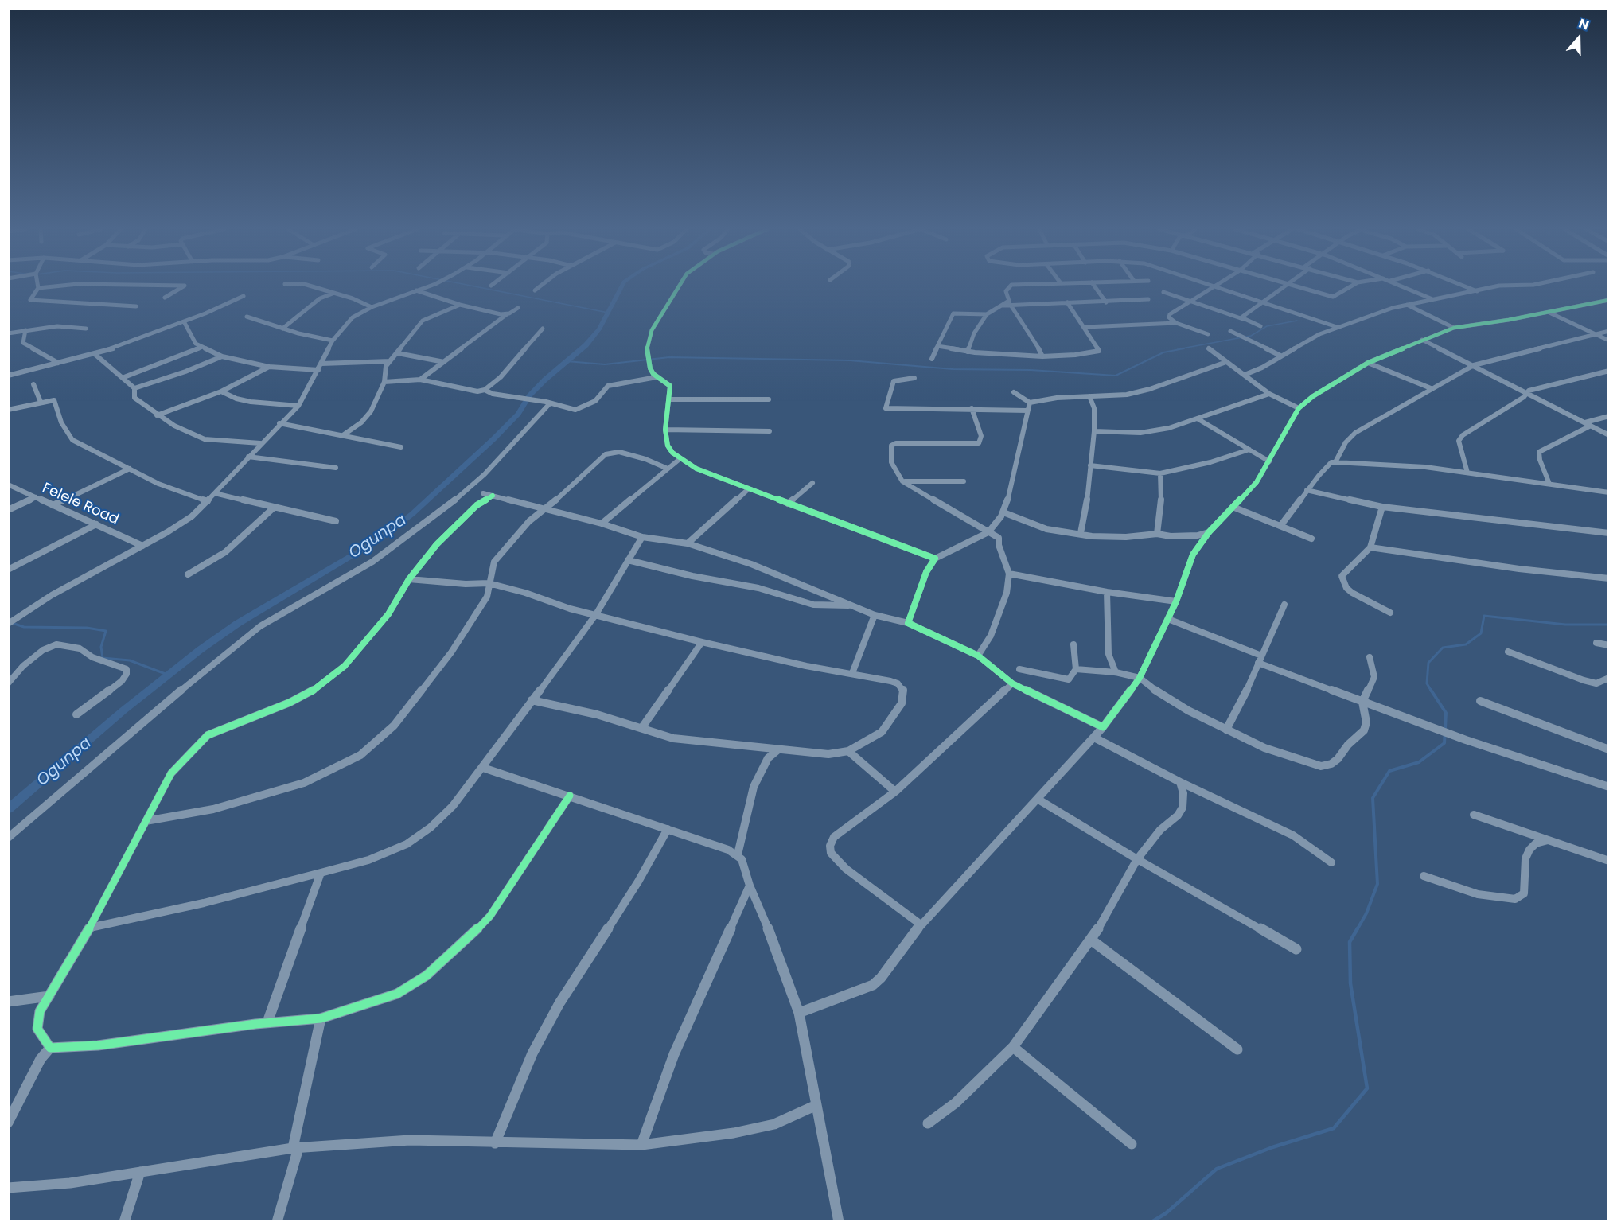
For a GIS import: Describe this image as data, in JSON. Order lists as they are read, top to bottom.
{
  "streets": {
    "street": ["Felele Road"]
  },
  "water": ["Ogunpa"],
  "north": "top"
}
